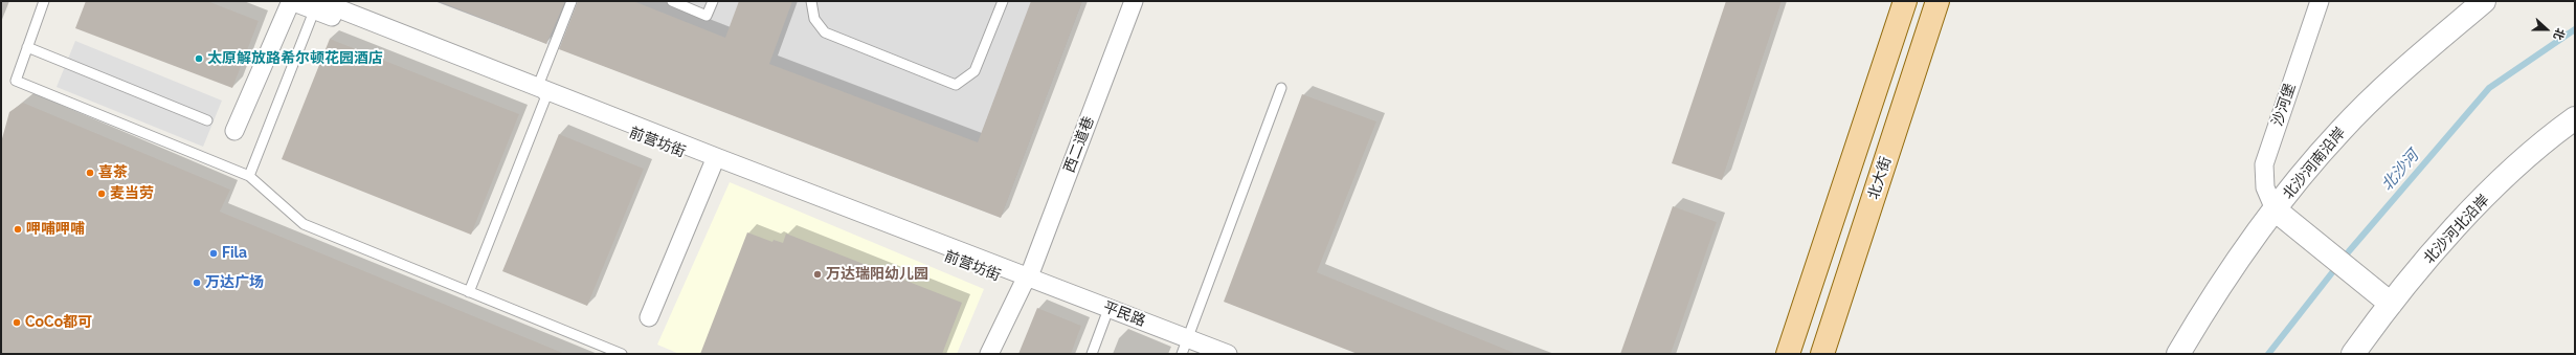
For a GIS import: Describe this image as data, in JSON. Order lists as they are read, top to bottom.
{
  "streets": {
    "main road": ["北大街"],
    "street": [
      "沙河堡",
      "前营坊街",
      "西二道巷",
      "北沙河南沿岸",
      "北沙河北沿岸",
      "平民路"
    ]
  },
  "crossings": [
    ["沙河堡", "北沙河南沿岸"],
    ["前营坊街", "西二道巷"],
    ["前营坊街", "平民路"],
    ["西二道巷", "平民路"]
  ],
  "water": ["北沙河"],
  "places": [
    "太原解放路希尔顿花园酒店",
    "喜茶",
    "麦当劳",
    "呷哺呷哺",
    "Fila",
    "万达瑞阳幼儿园",
    "万达广场",
    "CoCo都可"
  ],
  "north": "right"
}
